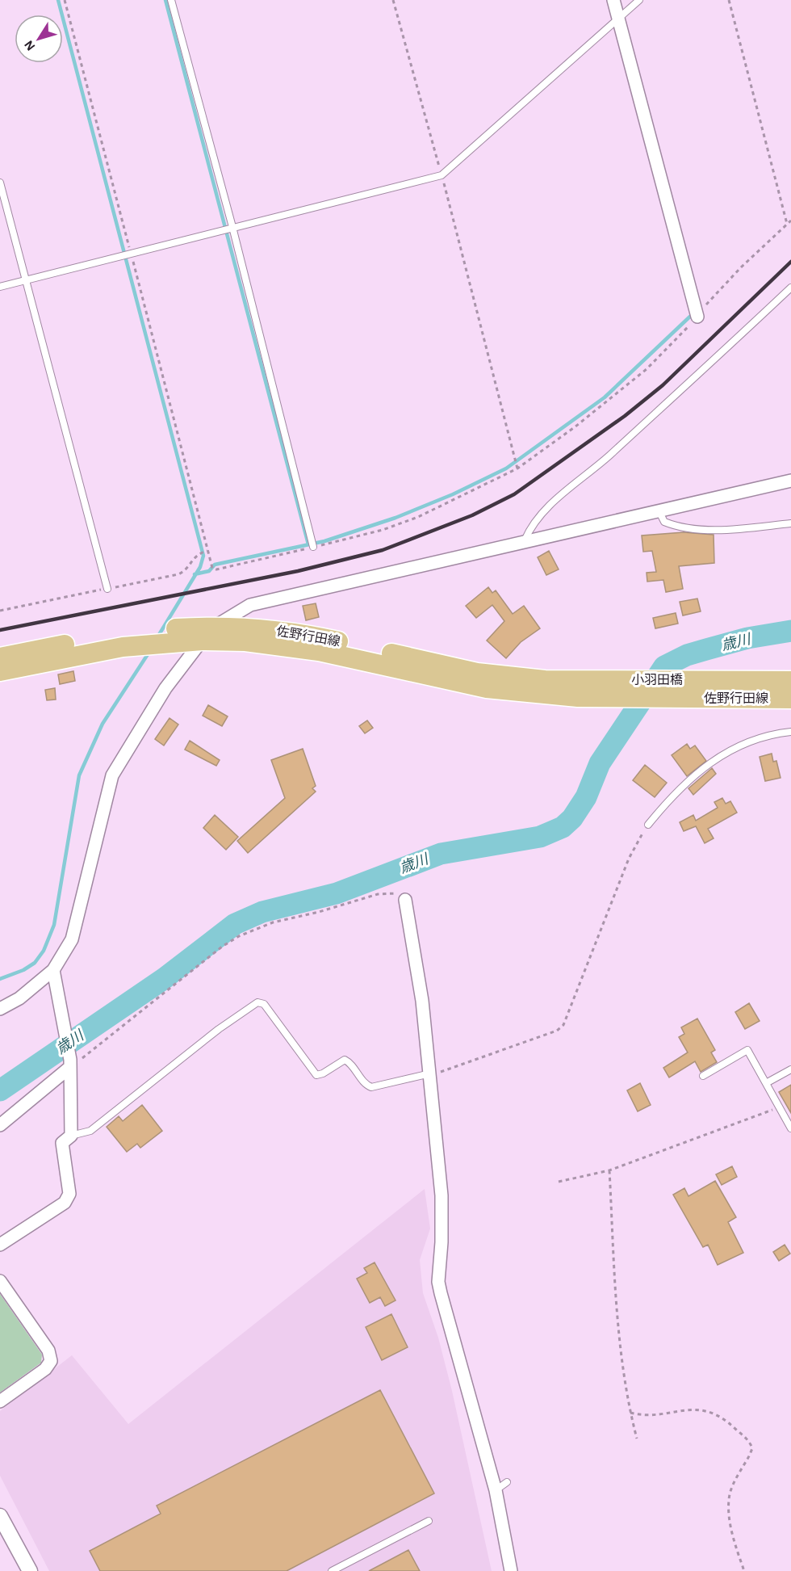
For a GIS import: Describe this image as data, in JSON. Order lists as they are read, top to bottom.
{
  "streets": {
    "main road": ["佐野行田線", "小羽田橋"]
  },
  "crossings": [
    ["佐野行田線", "小羽田橋"]
  ],
  "water": ["歳川"],
  "north": "bottom left"
}
